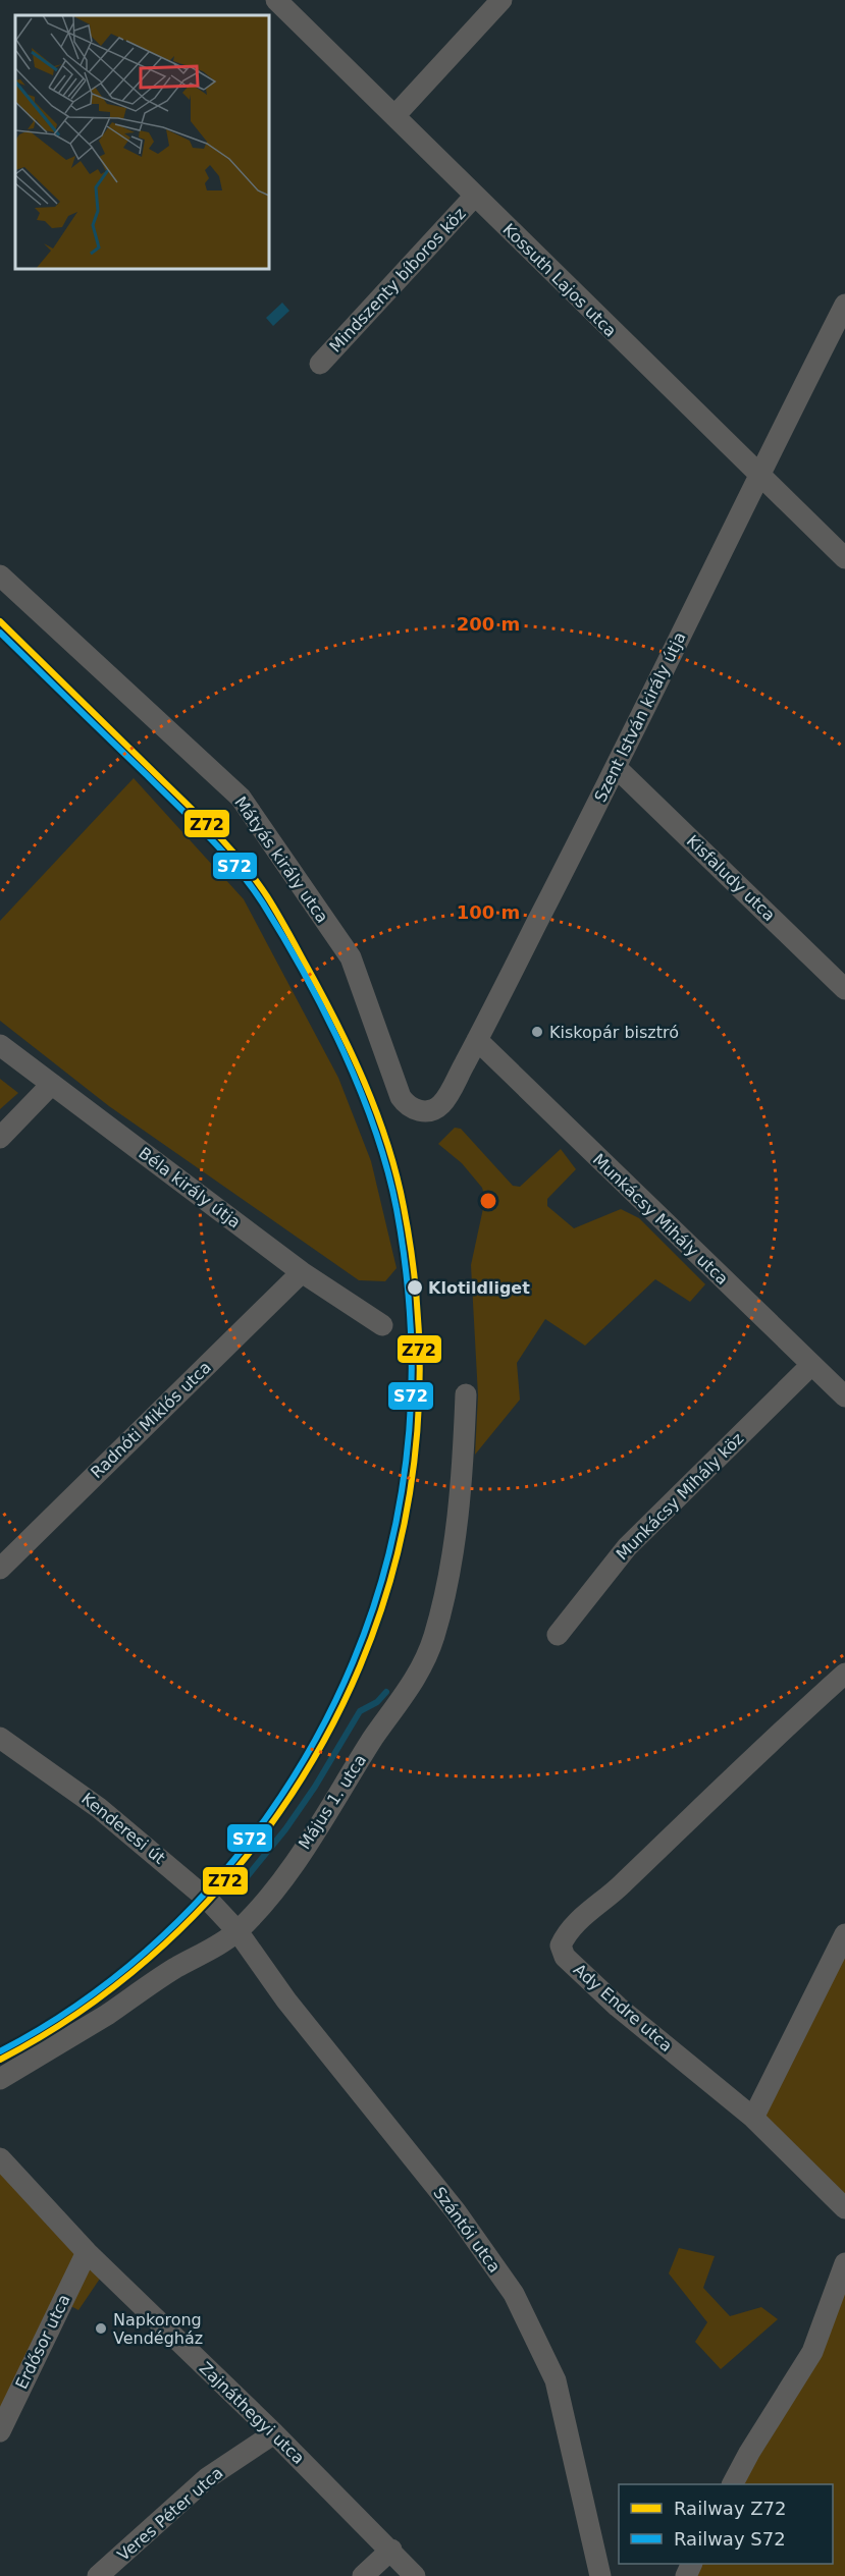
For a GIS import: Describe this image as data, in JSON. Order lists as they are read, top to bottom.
{
  "streets": {
    "street": [
      "Mindszenty bíboros köz",
      "Kossuth Lajos utca",
      "Szent István király útja",
      "Mátyás király utca",
      "Kisfaludy utca",
      "Béla király útja",
      "Munkácsy Mihály utca",
      "Radnóti Miklós utca",
      "Munkácsy Mihály köz",
      "Május 1. utca",
      "Kenderesi út",
      "Ady Endre utca",
      "Szántói utca",
      "Erdősor utca",
      "Zajnáthegyi utca",
      "Veres Péter utca"
    ]
  },
  "crossings": [
    ["Mindszenty bíboros köz", "Kossuth Lajos utca"],
    ["Kossuth Lajos utca", "Szent István király útja"],
    ["Szent István király útja", "Mátyás király utca"],
    ["Szent István király útja", "Kisfaludy utca"],
    ["Szent István király útja", "Munkácsy Mihály utca"],
    ["Béla király útja", "Radnóti Miklós utca"],
    ["Munkácsy Mihály utca", "Munkácsy Mihály köz"],
    ["Május 1. utca", "Kenderesi út"],
    ["Május 1. utca", "Szántói utca"],
    ["Kenderesi út", "Szántói utca"],
    ["Erdősor utca", "Zajnáthegyi utca"],
    ["Zajnáthegyi utca", "Veres Péter utca"]
  ],
  "places": ["Kiskopár bisztró", "Klotildliget", "Napkorong Vendégház"],
  "lines": ["rail line Z72", "rail line S72"],
  "legend": ["Railway Z72", "Railway S72"],
  "rings": ["200 m", "100 m"]
}
